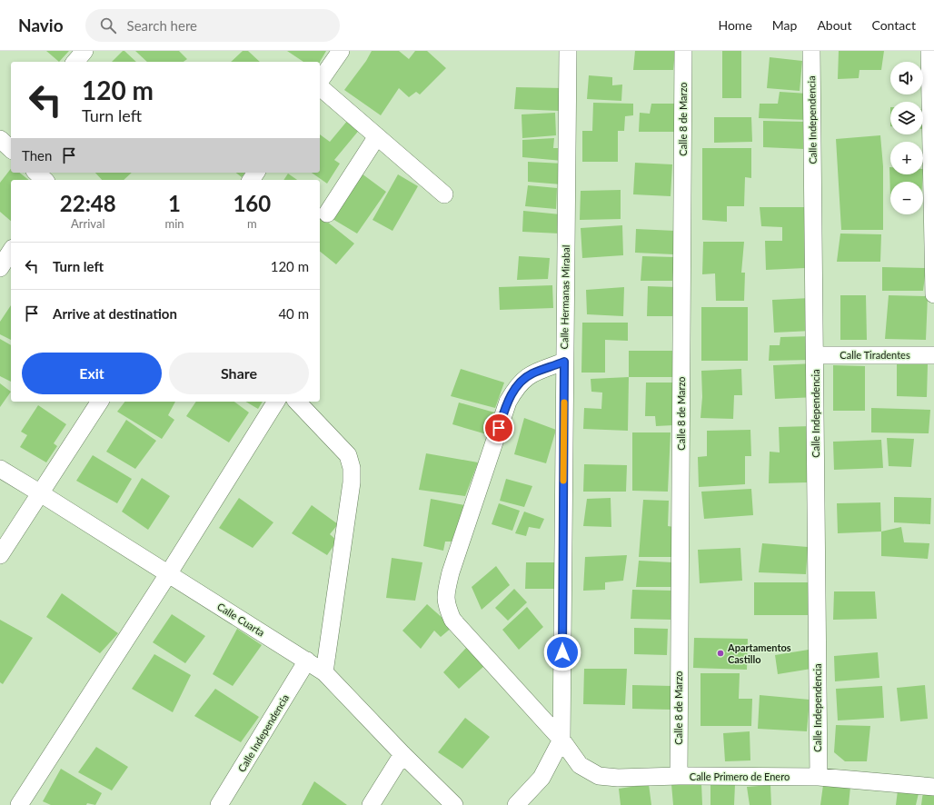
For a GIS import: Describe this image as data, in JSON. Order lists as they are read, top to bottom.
{
  "streets": {
    "street": [
      "Calle 8 de Marzo",
      "Calle Independencia",
      "Calle Hermanas Mirabal",
      "Calle Tiradentes",
      "Calle Cuarta",
      "Calle Primero de Enero"
    ]
  },
  "crossings": [
    ["Calle 8 de Marzo", "Calle Primero de Enero"],
    ["Calle Independencia", "Calle Tiradentes"],
    ["Calle Independencia", "Calle Cuarta"],
    ["Calle Independencia", "Calle Primero de Enero"],
    ["Calle Hermanas Mirabal", "Calle Primero de Enero"]
  ],
  "places": ["Apartamentos Castillo"],
  "page": {
    "header": "Navio",
    "search": "Search here",
    "nav": [
      "Home",
      "Map",
      "About",
      "Contact"
    ],
    "map_buttons": ["+", "−"],
    "turn": ["120 m", "Turn left"],
    "then": "Then",
    "eta": [
      "22:48",
      "Arrival",
      "1",
      "min",
      "160",
      "m"
    ],
    "list": [
      {
        "name": "Turn left",
        "value": "120 m"
      },
      {
        "name": "Arrive at destination",
        "value": "40 m"
      }
    ],
    "buttons": ["Exit", "Share"]
  }
}
